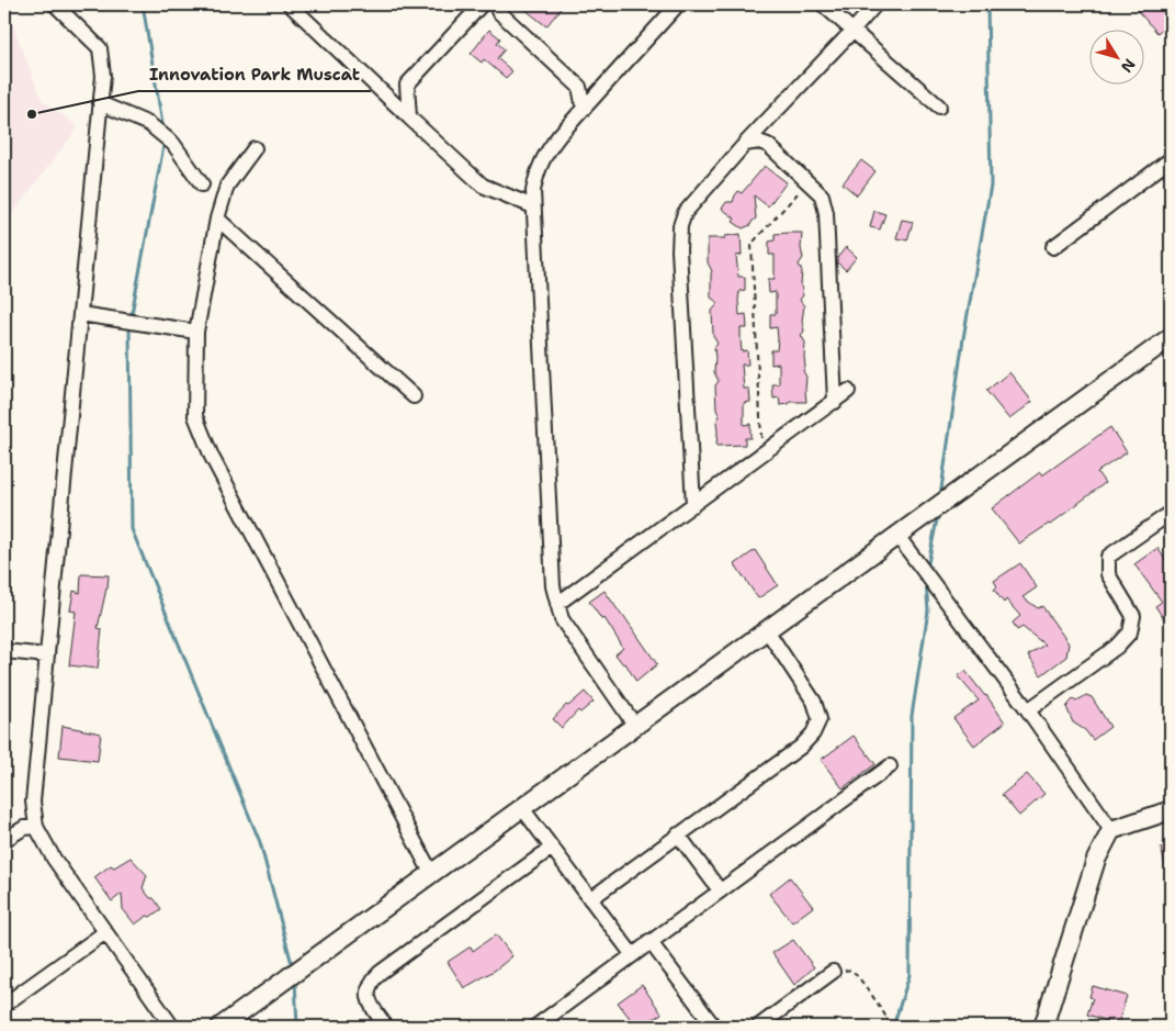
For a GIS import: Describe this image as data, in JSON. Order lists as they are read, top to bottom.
{
  "places": ["Innovation Park Muscat"],
  "north": "bottom right"
}
